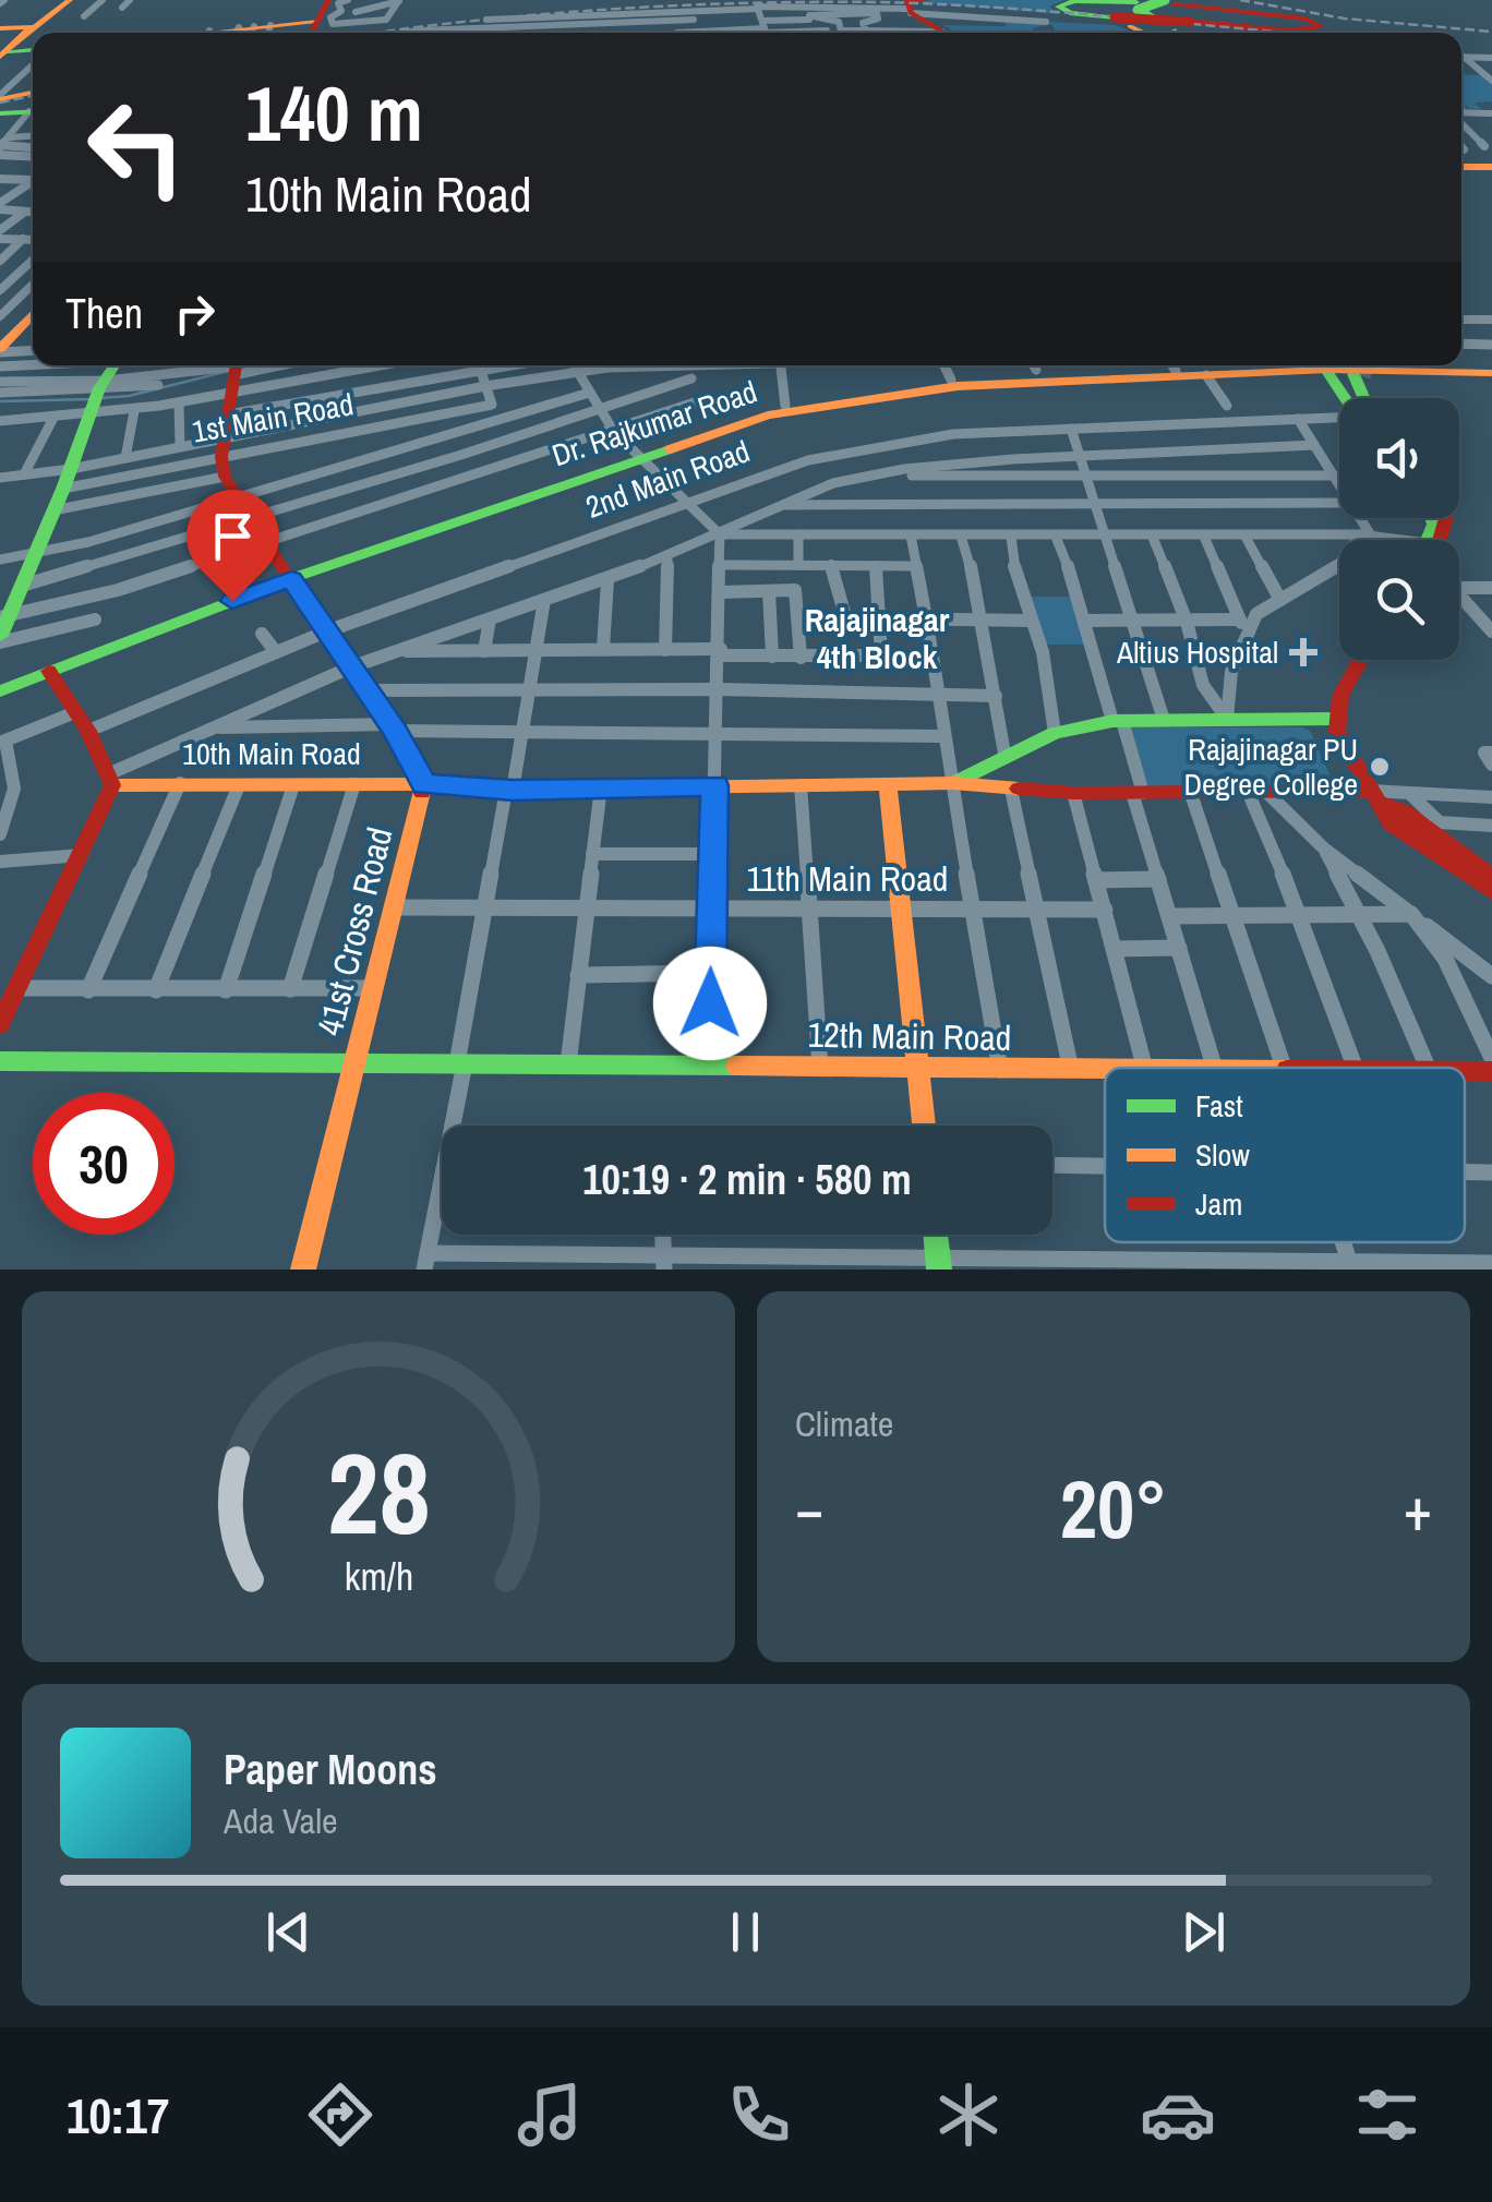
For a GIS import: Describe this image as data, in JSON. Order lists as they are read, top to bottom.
{
  "streets": {
    "street": [
      "1st Main Road",
      "Dr. Rajkumar Road",
      "2nd Main Road",
      "10th Main Road",
      "11th Main Road",
      "41st Cross Road",
      "12th Main Road"
    ]
  },
  "crossings": [
    ["10th Main Road", "41st Cross Road"],
    ["11th Main Road", "41st Cross Road"],
    ["41st Cross Road", "12th Main Road"]
  ],
  "districts": ["Rajajinagar 4th Block"],
  "places": {
    "health": ["Altius Hospital"],
    "other": ["Rajajinagar PU Degree College"]
  },
  "legend": ["Fast", "Slow", "Jam"],
  "page": {
    "turn": ["140 m", "10th Main Road"],
    "then": "Then",
    "limit": "30",
    "trip": "10:19 · 2 min · 580 m",
    "tile": "Climate",
    "heat": ["−", "20°", "+"],
    "song": ["Paper Moons", "Ada Vale"],
    "tabs": "10:17",
    "gauge": ["28", "km/h"]
  }
}
